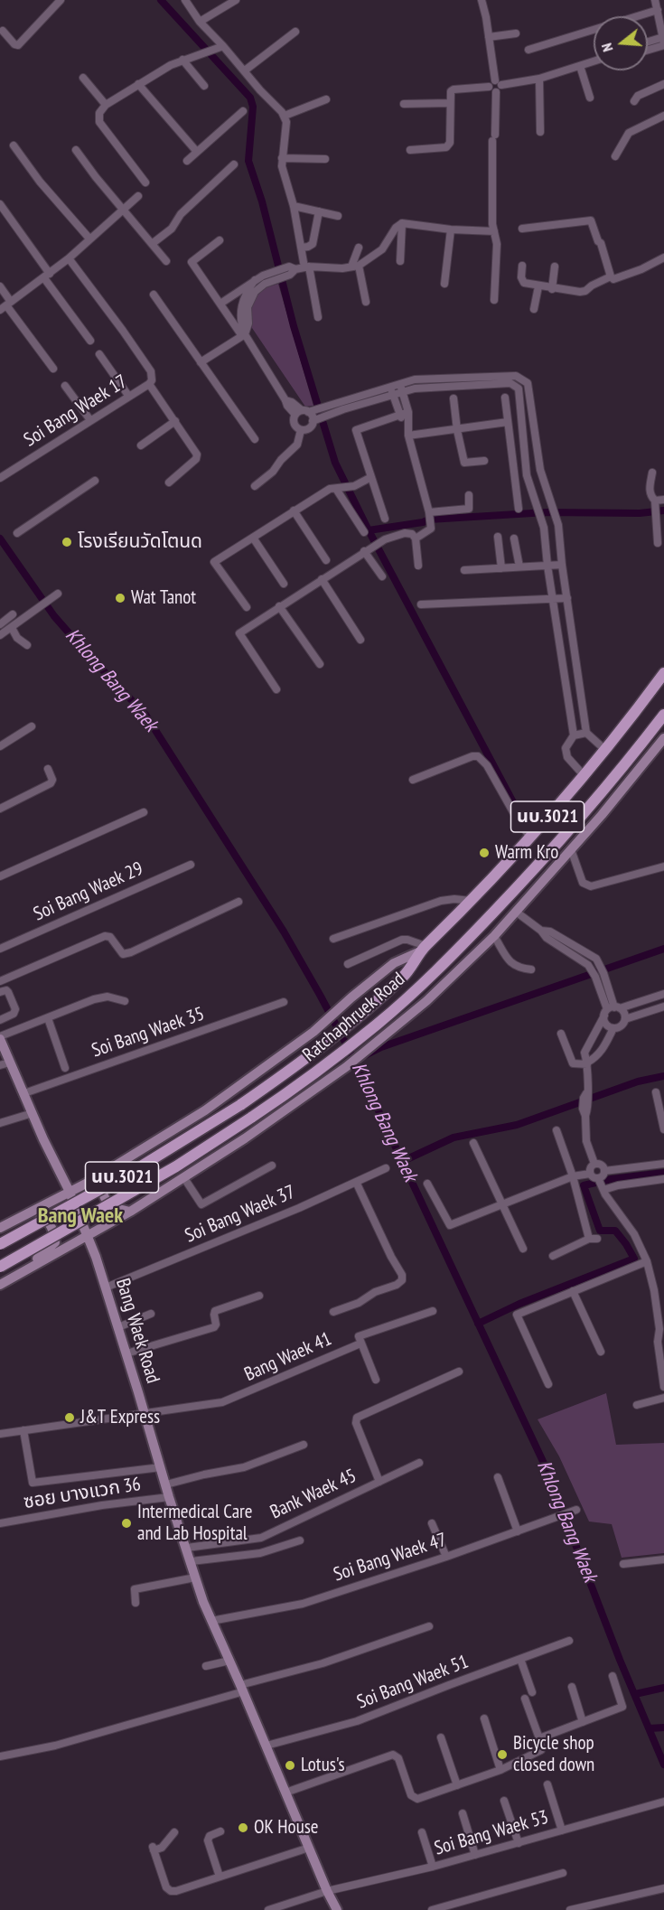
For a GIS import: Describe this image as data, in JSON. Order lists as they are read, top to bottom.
{
  "streets": {
    "main road": ["นบ.3021", "Ratchaphruek Road", "Bang Waek Road"],
    "street": [
      "Soi Bang Waek 17",
      "Soi Bang Waek 29",
      "Soi Bang Waek 35",
      "Soi Bang Waek 37",
      "Bang Waek 41",
      "ซอย บางแวก 36",
      "Bank Waek 45",
      "Soi Bang Waek 47",
      "Soi Bang Waek 51",
      "Soi Bang Waek 53"
    ]
  },
  "crossings": [
    ["Ratchaphruek Road", "Bang Waek Road"],
    ["Soi Bang Waek 35", "Bang Waek Road"],
    ["Soi Bang Waek 37", "Bang Waek Road"],
    ["Bang Waek Road", "Bang Waek 41"],
    ["Bang Waek Road", "ซอย บางแวก 36"],
    ["Bang Waek Road", "Bank Waek 45"],
    ["Bang Waek Road", "Soi Bang Waek 47"],
    ["Bang Waek Road", "Soi Bang Waek 51"],
    ["Bang Waek Road", "Soi Bang Waek 53"]
  ],
  "districts": ["Bang Waek"],
  "water": ["Khlong Bang Waek"],
  "places": [
    "โรงเรียนวัดโตนด",
    "Wat Tanot",
    "Warm Kro",
    "J&T Express",
    "Intermedical Care and Lab Hospital",
    "Bicycle shop closed down",
    "Lotus's",
    "OK House"
  ],
  "north": "left"
}
